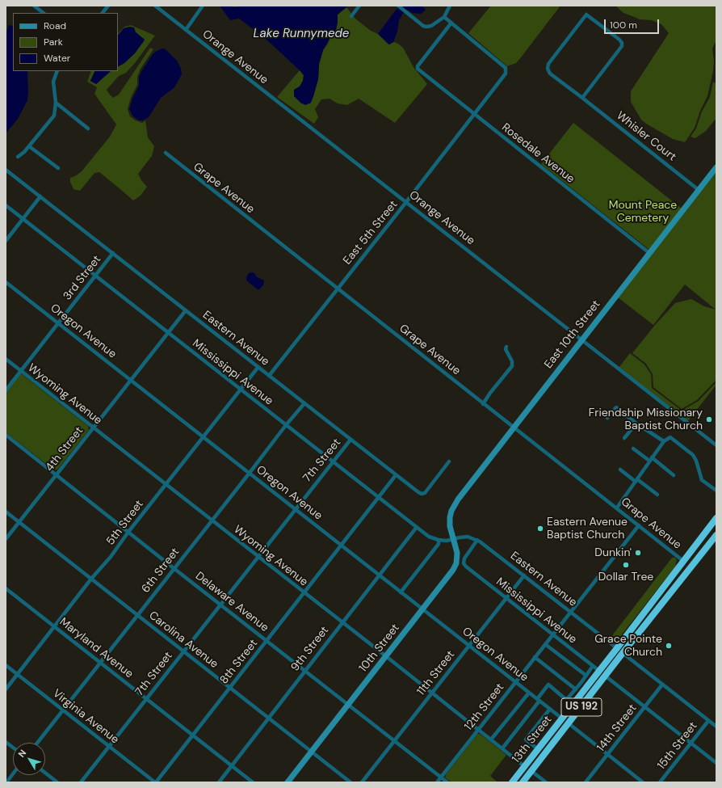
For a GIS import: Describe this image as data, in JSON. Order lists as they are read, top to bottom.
{
  "streets": {
    "highway": ["US 192", "13th Street"],
    "street": [
      "Orange Avenue",
      "Whisler Court",
      "Rosedale Avenue",
      "Grape Avenue",
      "East 5th Street",
      "3rd Street",
      "Oregon Avenue",
      "East 10th Street",
      "Eastern Avenue",
      "Mississippi Avenue",
      "Wyoming Avenue",
      "4th Street",
      "7th Street",
      "5th Street",
      "6th Street",
      "Delaware Avenue",
      "Carolina Avenue",
      "Maryland Avenue",
      "10th Street",
      "9th Street",
      "8th Street",
      "11th Street",
      "12th Street",
      "Virginia Avenue",
      "14th Street",
      "15th Street"
    ]
  },
  "crossings": [
    ["Orange Avenue", "East 5th Street"],
    ["Orange Avenue", "East 10th Street"],
    ["Whisler Court", "East 10th Street"],
    ["Rosedale Avenue", "East 5th Street"],
    ["Rosedale Avenue", "East 10th Street"],
    ["Grape Avenue", "East 5th Street"],
    ["Grape Avenue", "East 10th Street"],
    ["Grape Avenue", "12th Street"],
    ["Grape Avenue", "US 192"],
    ["East 5th Street", "Eastern Avenue"],
    ["3rd Street", "Oregon Avenue"],
    ["3rd Street", "Eastern Avenue"],
    ["3rd Street", "Mississippi Avenue"],
    ["3rd Street", "Wyoming Avenue"],
    ["Oregon Avenue", "4th Street"],
    ["Oregon Avenue", "7th Street"],
    ["Oregon Avenue", "5th Street"],
    ["Oregon Avenue", "6th Street"],
    ["Oregon Avenue", "10th Street"],
    ["Oregon Avenue", "9th Street"],
    ["Oregon Avenue", "8th Street"],
    ["Oregon Avenue", "11th Street"],
    ["Oregon Avenue", "12th Street"],
    ["Oregon Avenue", "13th Street"],
    ["East 10th Street", "10th Street"],
    ["Eastern Avenue", "Mississippi Avenue"],
    ["Eastern Avenue", "4th Street"],
    ["Eastern Avenue", "7th Street"],
    ["Eastern Avenue", "5th Street"],
    ["Eastern Avenue", "6th Street"],
    ["Eastern Avenue", "10th Street"],
    ["Eastern Avenue", "8th Street"],
    ["Eastern Avenue", "11th Street"],
    ["Eastern Avenue", "12th Street"],
    ["Eastern Avenue", "US 192"],
    ["Eastern Avenue", "13th Street"],
    ["Mississippi Avenue", "4th Street"],
    ["Mississippi Avenue", "7th Street"],
    ["Mississippi Avenue", "5th Street"],
    ["Mississippi Avenue", "6th Street"],
    ["Mississippi Avenue", "9th Street"],
    ["Mississippi Avenue", "8th Street"],
    ["Mississippi Avenue", "11th Street"],
    ["Mississippi Avenue", "12th Street"],
    ["Mississippi Avenue", "13th Street"],
    ["Wyoming Avenue", "4th Street"],
    ["Wyoming Avenue", "7th Street"],
    ["Wyoming Avenue", "5th Street"],
    ["Wyoming Avenue", "6th Street"],
    ["Wyoming Avenue", "10th Street"],
    ["Wyoming Avenue", "9th Street"],
    ["Wyoming Avenue", "8th Street"],
    ["Wyoming Avenue", "11th Street"],
    ["Wyoming Avenue", "12th Street"],
    ["Wyoming Avenue", "13th Street"],
    ["4th Street", "Delaware Avenue"],
    ["4th Street", "Carolina Avenue"],
    ["7th Street", "Delaware Avenue"],
    ["7th Street", "Carolina Avenue"],
    ["7th Street", "Maryland Avenue"],
    ["7th Street", "Virginia Avenue"],
    ["5th Street", "Delaware Avenue"],
    ["5th Street", "Carolina Avenue"],
    ["5th Street", "Maryland Avenue"],
    ["5th Street", "Virginia Avenue"],
    ["6th Street", "Delaware Avenue"],
    ["6th Street", "Carolina Avenue"],
    ["6th Street", "Maryland Avenue"],
    ["6th Street", "Virginia Avenue"],
    ["Delaware Avenue", "10th Street"],
    ["Delaware Avenue", "9th Street"],
    ["Delaware Avenue", "8th Street"],
    ["Delaware Avenue", "11th Street"],
    ["Delaware Avenue", "12th Street"],
    ["Carolina Avenue", "10th Street"],
    ["Carolina Avenue", "9th Street"],
    ["Carolina Avenue", "8th Street"],
    ["Maryland Avenue", "9th Street"],
    ["Maryland Avenue", "8th Street"],
    ["8th Street", "Virginia Avenue"],
    ["US 192", "13th Street"]
  ],
  "water": ["Lake Runnymede"],
  "parks": ["Mount Peace Cemetery"],
  "places": [
    "Friendship Missionary Baptist Church",
    "Eastern Avenue Baptist Church",
    "Dunkin'",
    "Dollar Tree",
    "Grace Pointe Church"
  ],
  "legend": ["Road", "Park", "Water"],
  "scale_bar": "100 m",
  "north": "top left"
}
